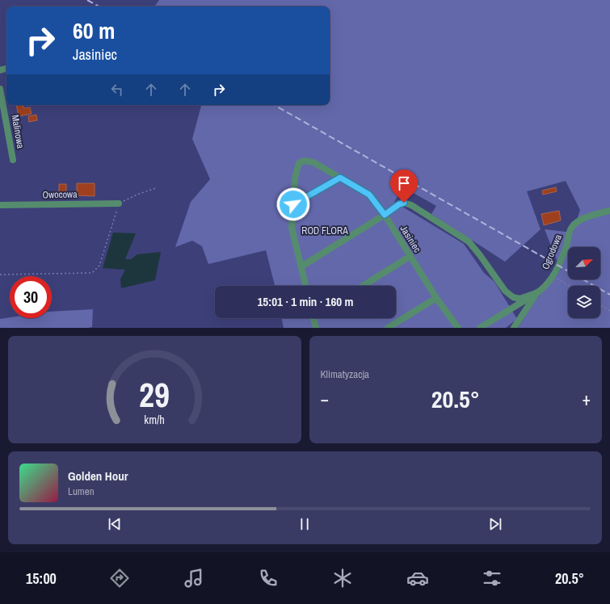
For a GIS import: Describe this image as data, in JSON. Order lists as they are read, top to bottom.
{
  "streets": {
    "street": [
      "Malinowa",
      "Owocowa",
      "Jasiniec",
      "Ogrodowa"
    ]
  },
  "parks": ["ROD FLORA"],
  "north": "top right",
  "page": {
    "turn": ["60 m", "Jasiniec"],
    "limit": "30",
    "trip": "15:01 · 1 min · 160 m",
    "tile": "Klimatyzacja",
    "heat": ["−", "20.5°", "+"],
    "song": ["Golden Hour", "Lumen"],
    "tabs": ["15:00", "20.5°"],
    "gauge": ["29", "km/h"]
  }
}
